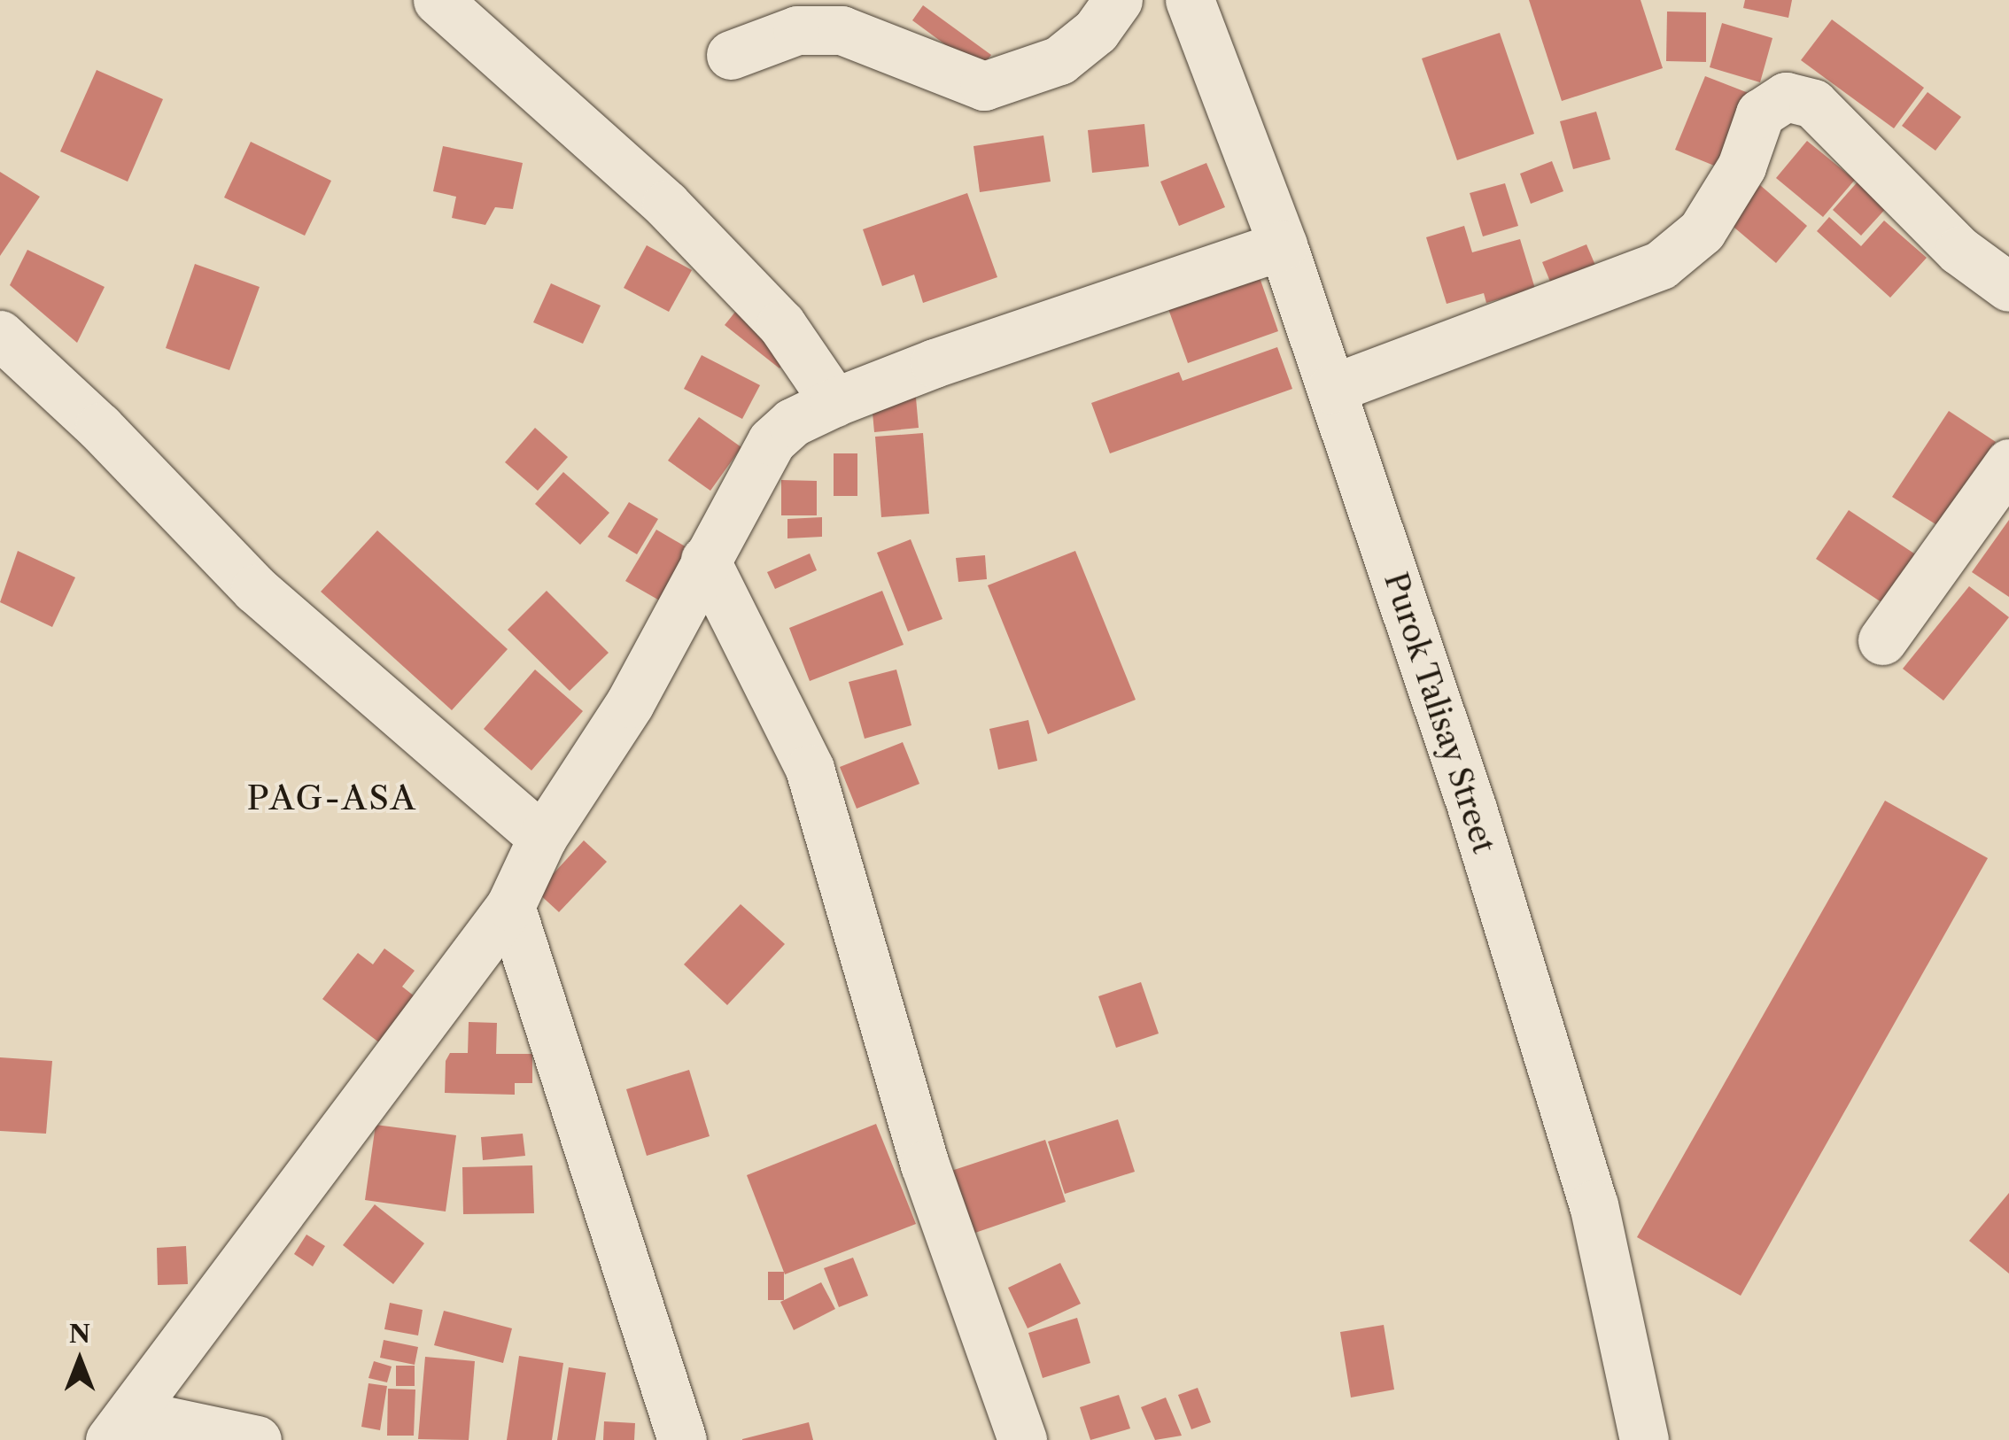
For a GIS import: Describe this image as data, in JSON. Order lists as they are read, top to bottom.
{
  "streets": {
    "street": ["Purok Talisay Street"]
  },
  "districts": ["PAG-ASA"],
  "north": "top"
}
